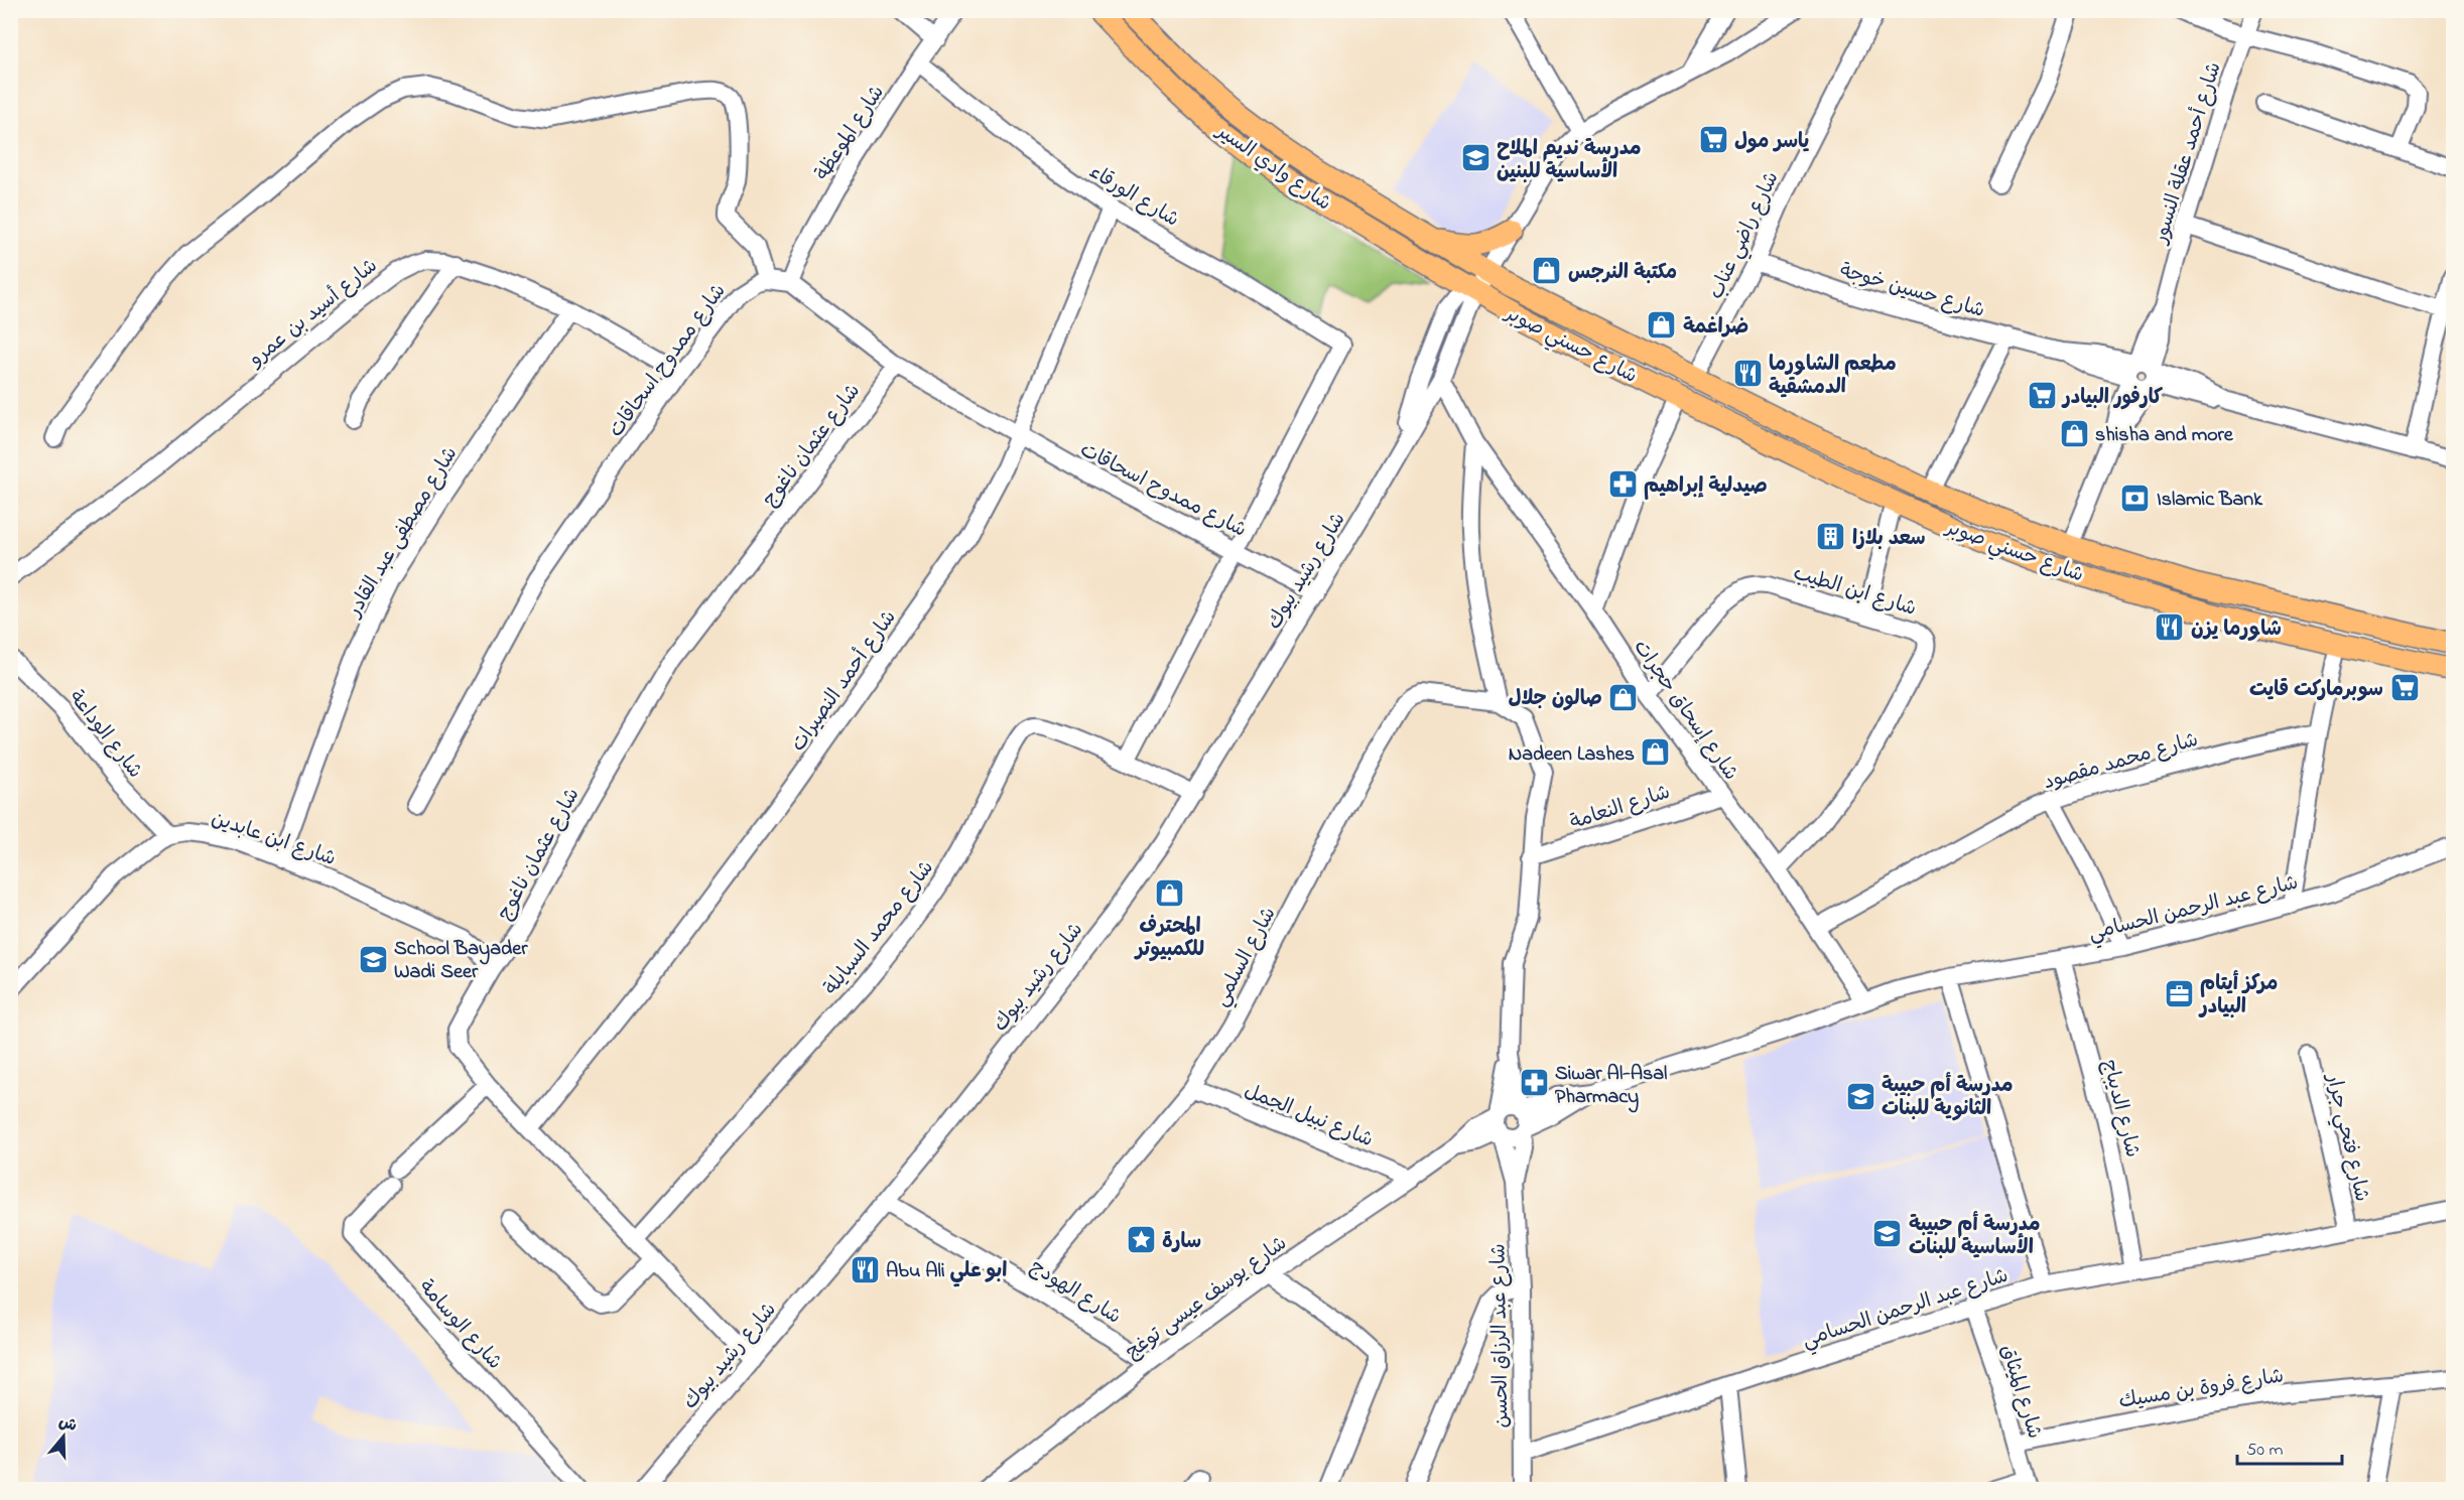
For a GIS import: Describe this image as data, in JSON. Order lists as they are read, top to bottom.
{
  "streets": {
    "main road": ["شارع وادي السير", "شارع حسني صوبر"],
    "street": [
      "شارع الموعظة",
      "شارع أحمد عقلة النسور",
      "شارع الورقاء",
      "شارع راضي عناب",
      "شارع حسين خوجة",
      "شارع أسيد بن عمرو",
      "شارع ممدوح اسحاقات",
      "شارع عثمان ناغوج",
      "شارع مصطفى عبد القادر",
      "شارع رشيد بيوك",
      "شارع ابن الطيب",
      "شارع أحمد النصيرات",
      "شارع إسحاق حجرات",
      "شارع الوداعة",
      "شارع محمد مقصود",
      "شارع النعامة",
      "شارع ابن عابدين",
      "شارع عبد الرحمن الحسامي",
      "شارع محمد السبايلة",
      "شارع السلمي",
      "شارع الديباج",
      "شارع نبيل الجمل",
      "شارع فتحي جرار",
      "شارع الهودج",
      "شارع يوسف عيسى توغج",
      "شارع الوسامة",
      "شارع عبد الرزاق الحسن",
      "شارع فروة بن مسيك",
      "شارع الميثاق"
    ]
  },
  "crossings": [
    ["شارع الموعظة", "شارع الورقاء"],
    ["شارع الموعظة", "شارع ممدوح اسحاقات"],
    ["شارع أحمد عقلة النسور", "شارع حسين خوجة"],
    ["شارع أحمد عقلة النسور", "شارع حسني صوبر"],
    ["شارع وادي السير", "شارع حسني صوبر"],
    ["شارع وادي السير", "شارع رشيد بيوك"],
    ["شارع الورقاء", "شارع ممدوح اسحاقات"],
    ["شارع الورقاء", "شارع أحمد النصيرات"],
    ["شارع راضي عناب", "شارع حسين خوجة"],
    ["شارع راضي عناب", "شارع حسني صوبر"],
    ["شارع أسيد بن عمرو", "شارع ممدوح اسحاقات"],
    ["شارع أسيد بن عمرو", "شارع مصطفى عبد القادر"],
    ["شارع حسني صوبر", "شارع رشيد بيوك"],
    ["شارع ممدوح اسحاقات", "شارع عثمان ناغوج"],
    ["شارع ممدوح اسحاقات", "شارع رشيد بيوك"],
    ["شارع ممدوح اسحاقات", "شارع أحمد النصيرات"],
    ["شارع عثمان ناغوج", "شارع رشيد بيوك"],
    ["شارع عثمان ناغوج", "شارع أحمد النصيرات"],
    ["شارع عثمان ناغوج", "شارع ابن عابدين"],
    ["شارع عثمان ناغوج", "شارع محمد السبايلة"],
    ["شارع عثمان ناغوج", "شارع الوسامة"],
    ["شارع مصطفى عبد القادر", "شارع ابن عابدين"],
    ["شارع رشيد بيوك", "شارع إسحاق حجرات"],
    ["شارع رشيد بيوك", "شارع محمد السبايلة"],
    ["شارع رشيد بيوك", "شارع الهودج"],
    ["شارع ابن الطيب", "شارع إسحاق حجرات"],
    ["شارع إسحاق حجرات", "شارع محمد مقصود"],
    ["شارع إسحاق حجرات", "شارع النعامة"],
    ["شارع إسحاق حجرات", "شارع عبد الرحمن الحسامي"],
    ["شارع الوداعة", "شارع ابن عابدين"],
    ["شارع النعامة", "شارع عبد الرزاق الحسن"],
    ["شارع عبد الرحمن الحسامي", "شارع الديباج"],
    ["شارع عبد الرحمن الحسامي", "شارع فتحي جرار"],
    ["شارع عبد الرحمن الحسامي", "شارع يوسف عيسى توغج"],
    ["شارع عبد الرحمن الحسامي", "شارع عبد الرزاق الحسن"],
    ["شارع عبد الرحمن الحسامي", "شارع الميثاق"],
    ["شارع السلمي", "شارع نبيل الجمل"],
    ["شارع السلمي", "شارع الهودج"],
    ["شارع السلمي", "شارع عبد الرزاق الحسن"],
    ["شارع نبيل الجمل", "شارع يوسف عيسى توغج"],
    ["شارع الهودج", "شارع يوسف عيسى توغج"],
    ["شارع يوسف عيسى توغج", "شارع عبد الرزاق الحسن"],
    ["شارع فروة بن مسيك", "شارع الميثاق"]
  ],
  "places": {
    "supermarket": ["ياسر مول", "كارفور البيادر", "سوبرماركت قايت"],
    "school or university": [
      "مدرسة نديم الملاح الأساسية للبنين",
      "School Bayader Wadi Seer",
      "مدرسة أم حبيبة الثانوية للبنات",
      "مدرسة أم حبيبة الأساسية للبنات"
    ],
    "shop": [
      "مكتبة النرجس",
      "ضراغمة",
      "shisha and more",
      "صالون جلال",
      "Nadeen Lashes",
      "المحترف للكمبيوتر"
    ],
    "restaurant": ["مطعم الشاورما الدمشقية", "شاورما يزن", "Abu Ali ابو علي"],
    "pharmacy": ["صيدلية إبراهيم", "Siwar Al-Asal Pharmacy"],
    "bank": ["Islamic Bank"],
    "building": ["سعد بلازا"],
    "office": ["مركز أيتام البيادر"],
    "place": ["سارة"]
  },
  "scale_bar": "50 m",
  "north": "top"
}
